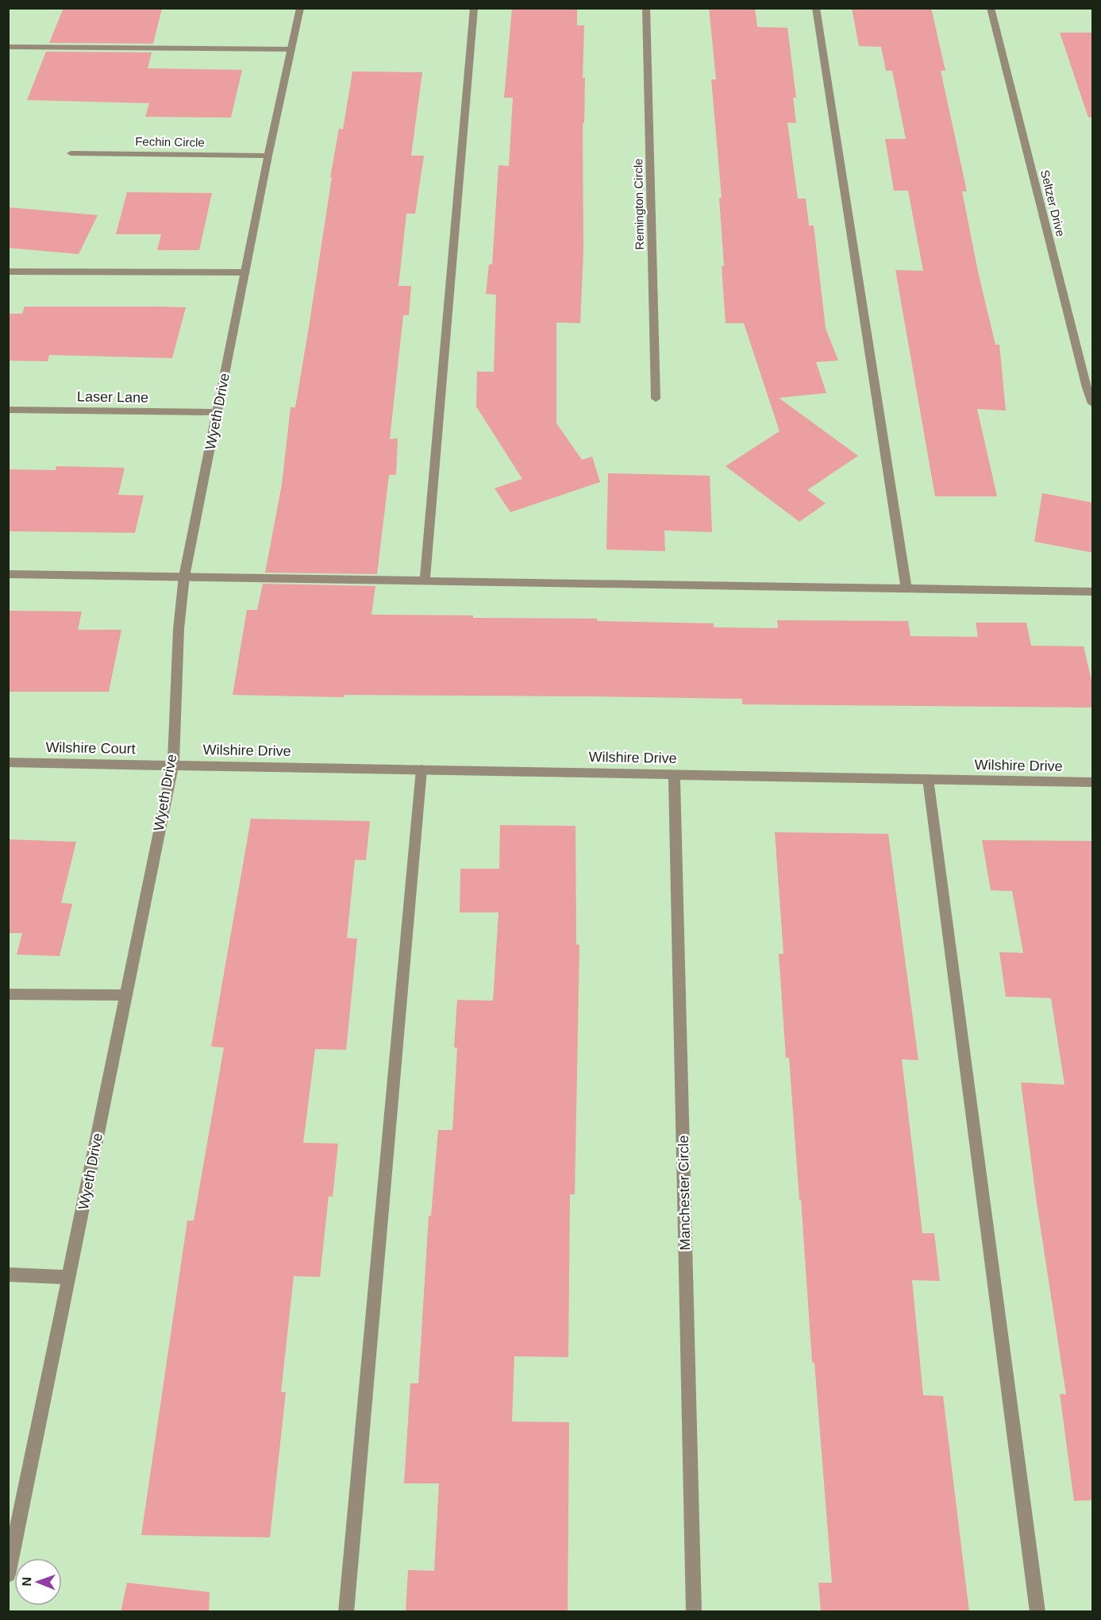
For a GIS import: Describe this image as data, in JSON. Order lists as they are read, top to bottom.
{
  "streets": {
    "street": [
      "Fechin Circle",
      "Seltzer Drive",
      "Remington Circle",
      "Laser Lane",
      "Wyeth Drive",
      "Wilshire Court",
      "Wilshire Drive",
      "Manchester Circle"
    ]
  },
  "crossings": [
    ["Fechin Circle", "Wyeth Drive"],
    ["Laser Lane", "Wyeth Drive"],
    ["Wyeth Drive", "Wilshire Court"],
    ["Wyeth Drive", "Wilshire Drive"],
    ["Wilshire Court", "Wilshire Drive"],
    ["Wilshire Drive", "Manchester Circle"]
  ],
  "north": "left"
}
